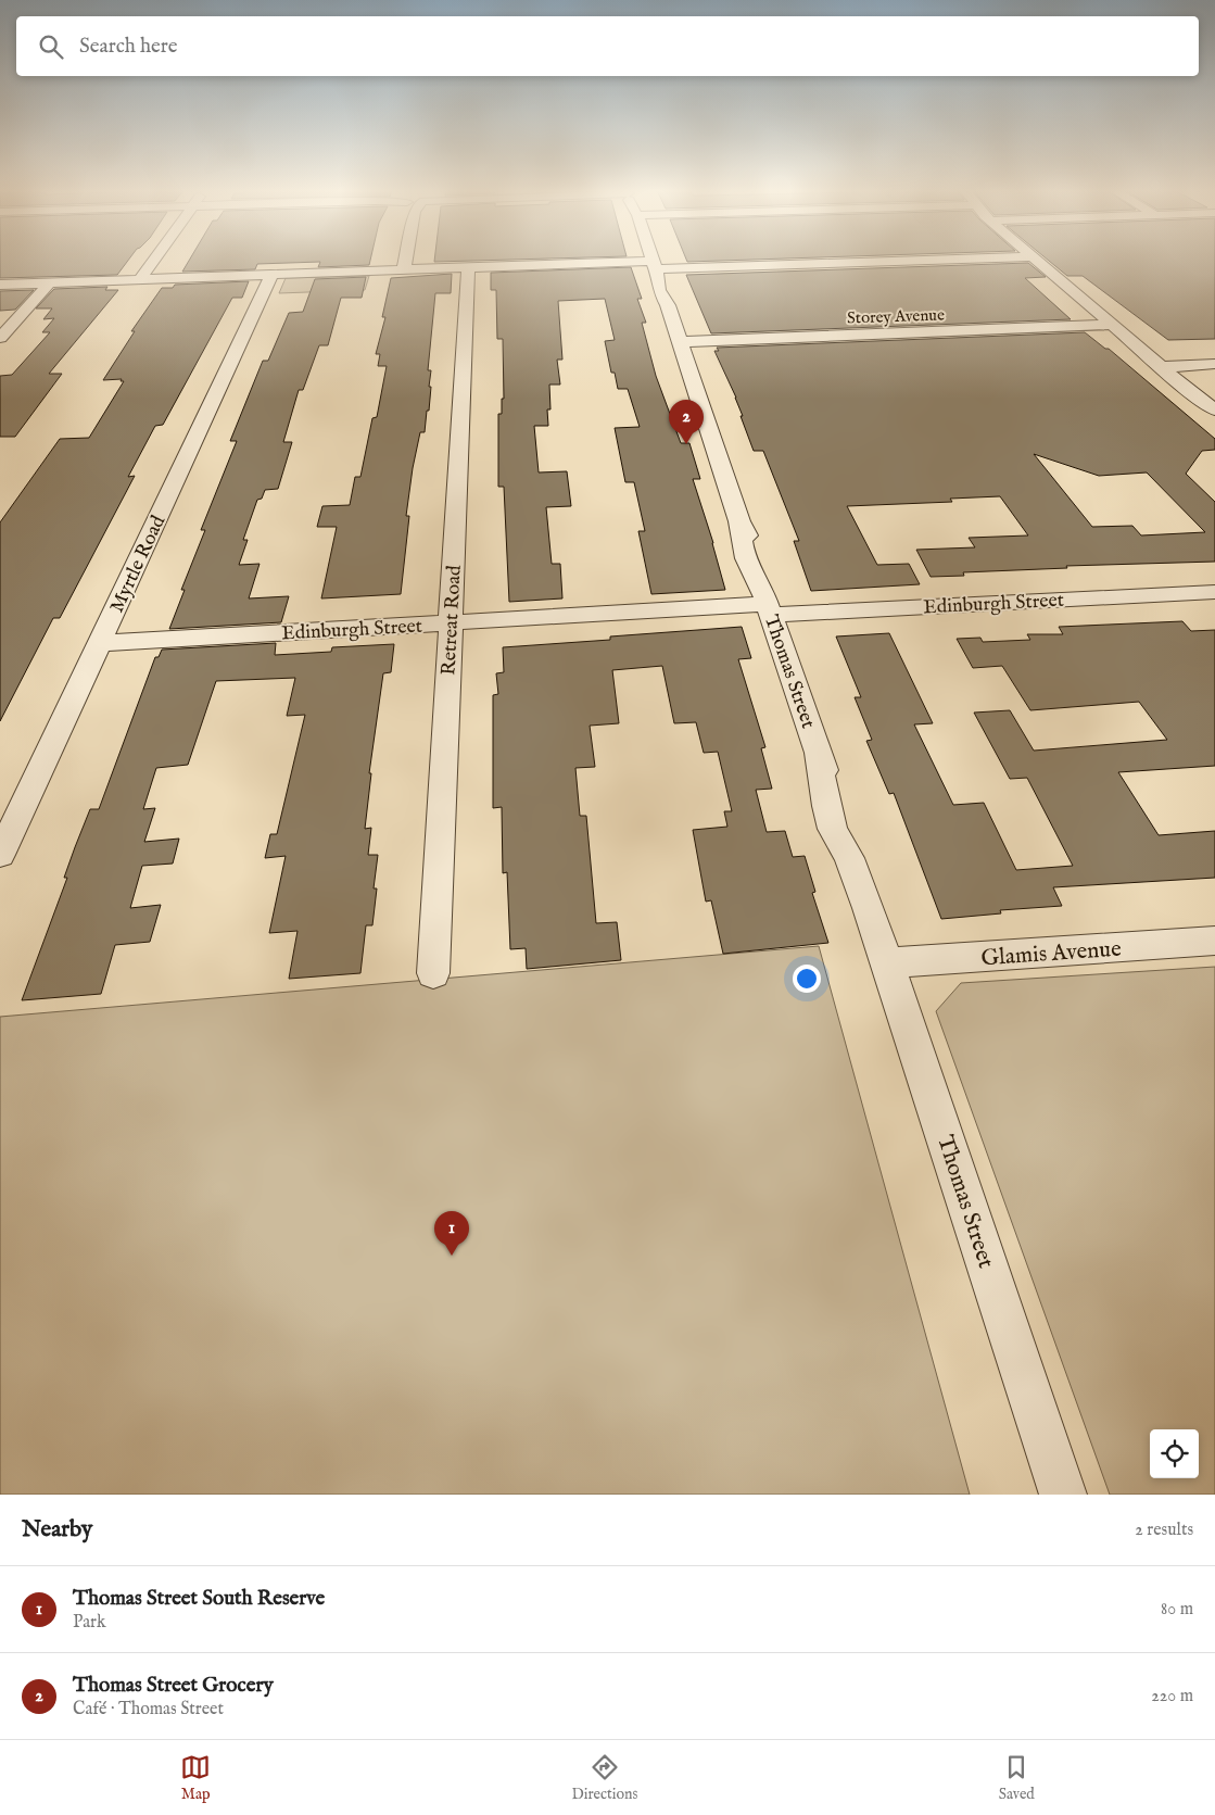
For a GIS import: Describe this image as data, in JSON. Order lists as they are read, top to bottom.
{
  "streets": {
    "street": [
      "Storey Avenue",
      "Myrtle Road",
      "Edinburgh Street",
      "Retreat Road",
      "Thomas Street",
      "Glamis Avenue"
    ]
  },
  "crossings": [
    ["Storey Avenue", "Thomas Street"],
    ["Myrtle Road", "Edinburgh Street"],
    ["Edinburgh Street", "Retreat Road"],
    ["Edinburgh Street", "Thomas Street"],
    ["Thomas Street", "Glamis Avenue"]
  ],
  "page": {
    "search": "Search here",
    "pins": ["2", "1"],
    "heading": ["Nearby", "2 results"],
    "list": [
      {
        "mark": "1",
        "name": "Thomas Street South Reserve",
        "note": "Park",
        "value": "80 m"
      },
      {
        "mark": "2",
        "name": "Thomas Street Grocery",
        "note": "Café · Thomas Street",
        "value": "220 m"
      }
    ],
    "nav": ["Map", "Directions", "Saved"]
  }
}
